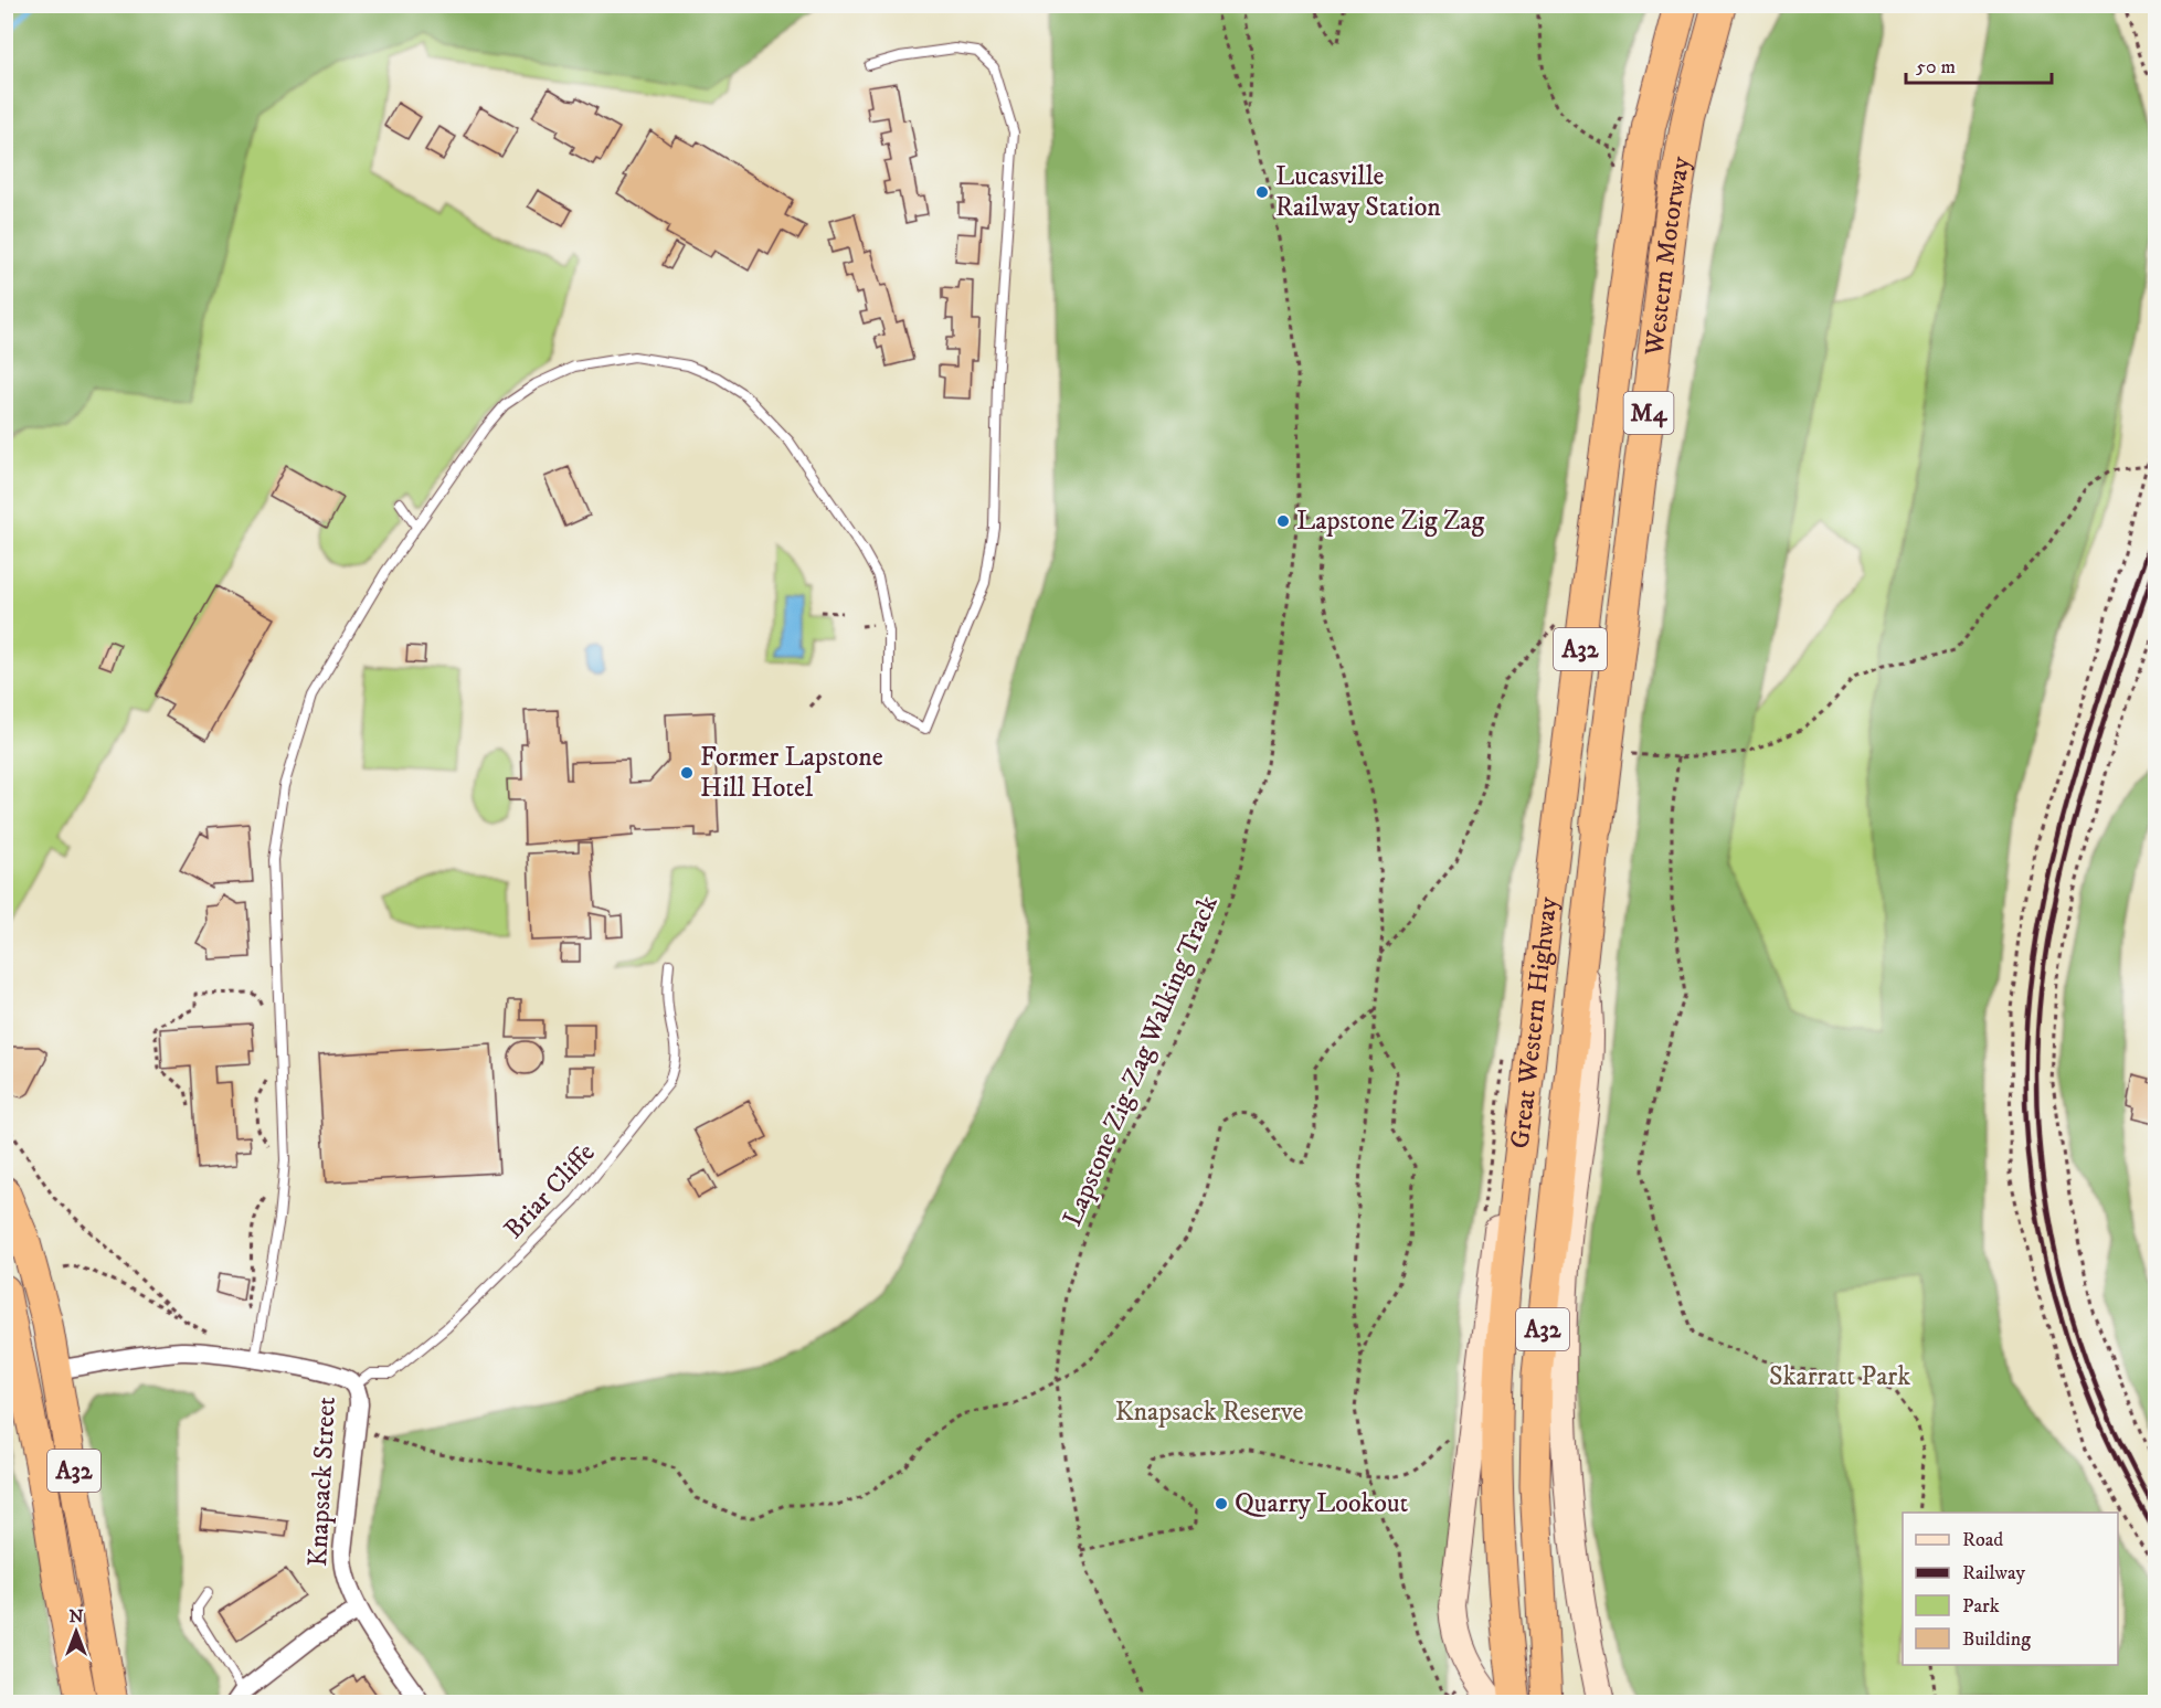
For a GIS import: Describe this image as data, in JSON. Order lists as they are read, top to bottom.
{
  "streets": {
    "highway": [
      "Western Motorway",
      "M4",
      "A32",
      "Great Western Highway"
    ],
    "street": ["Knapsack Street"],
    "lane": ["Briar Cliffe"],
    "path": ["Lapstone Zig-Zag Walking Track"]
  },
  "crossings": [
    ["Western Motorway", "Great Western Highway"],
    ["A32", "Knapsack Street"],
    ["Briar Cliffe", "Knapsack Street"]
  ],
  "parks": ["Skarratt Park", "Knapsack Reserve"],
  "places": [
    "Lucasville Railway Station",
    "Lapstone Zig Zag",
    "Former Lapstone Hill Hotel",
    "Quarry Lookout"
  ],
  "legend": [
    "Road",
    "Railway",
    "Park",
    "Building"
  ],
  "scale_bar": "50 m",
  "north": "top"
}
